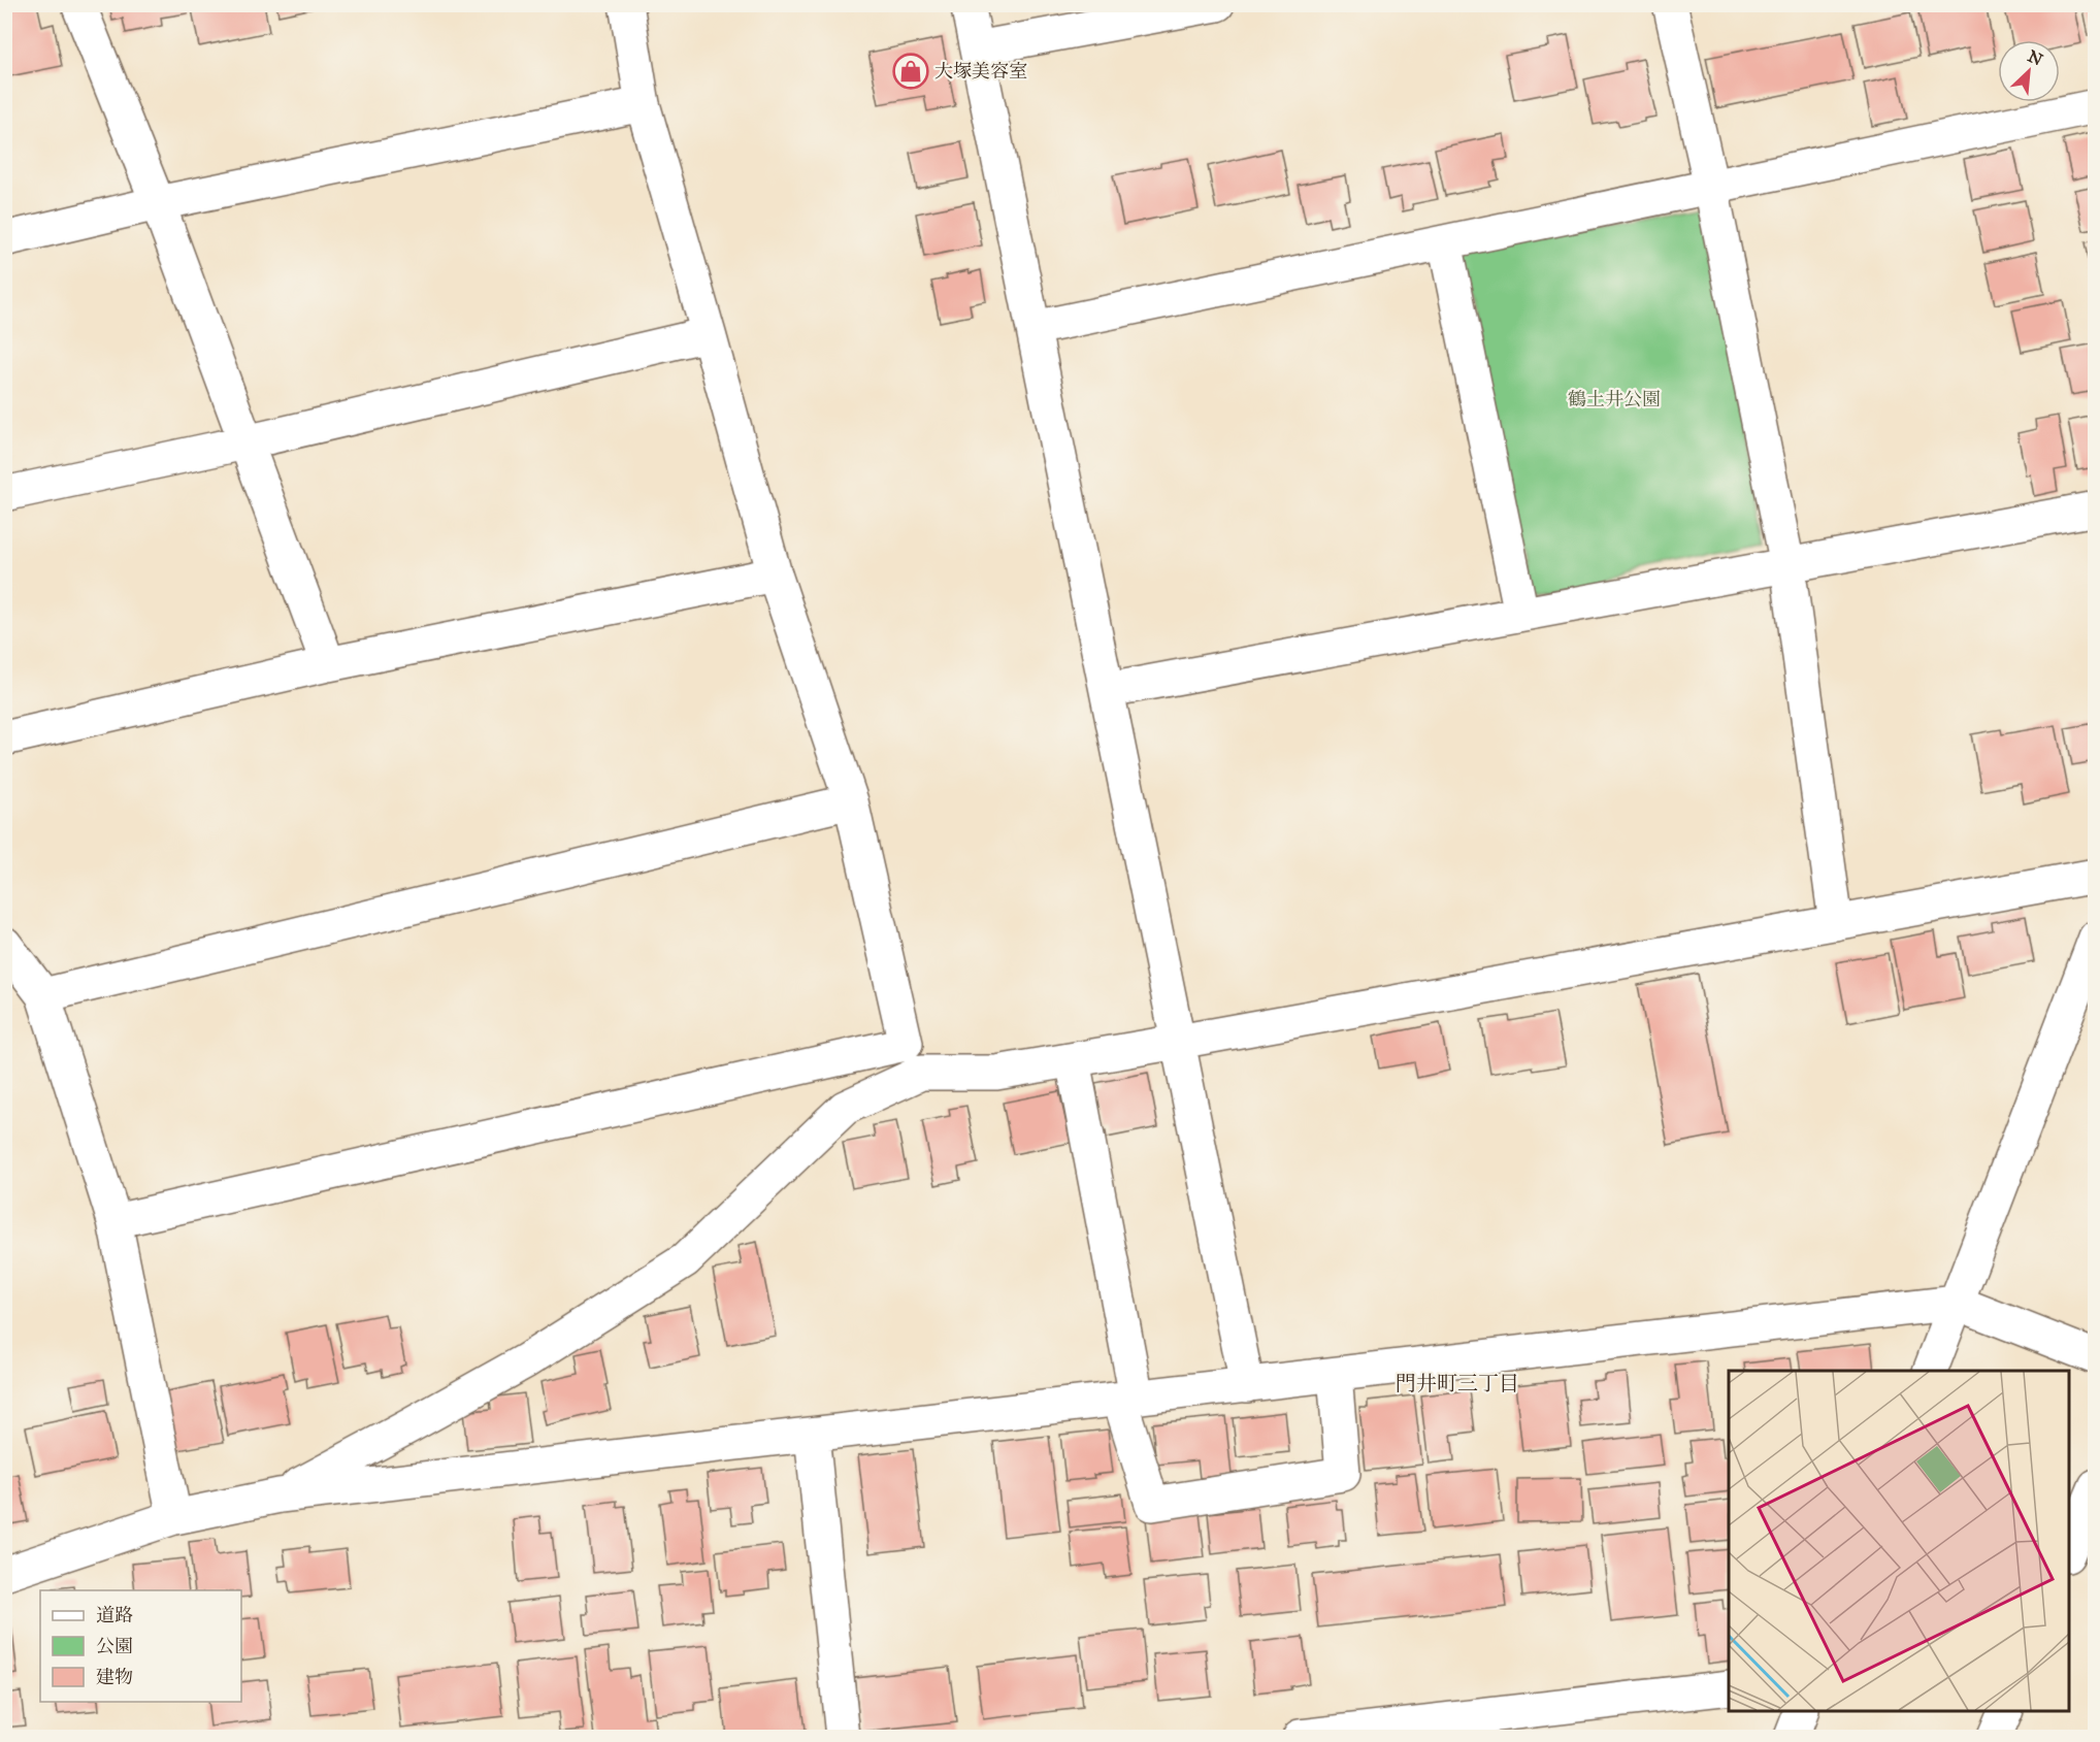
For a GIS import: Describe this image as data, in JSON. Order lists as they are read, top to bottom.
{
  "districts": ["門井町三丁目"],
  "parks": ["鶴土井公園"],
  "places": {
    "shop": ["大塚美容室"]
  },
  "legend": ["道路", "公園", "建物"],
  "north": "top right"
}
